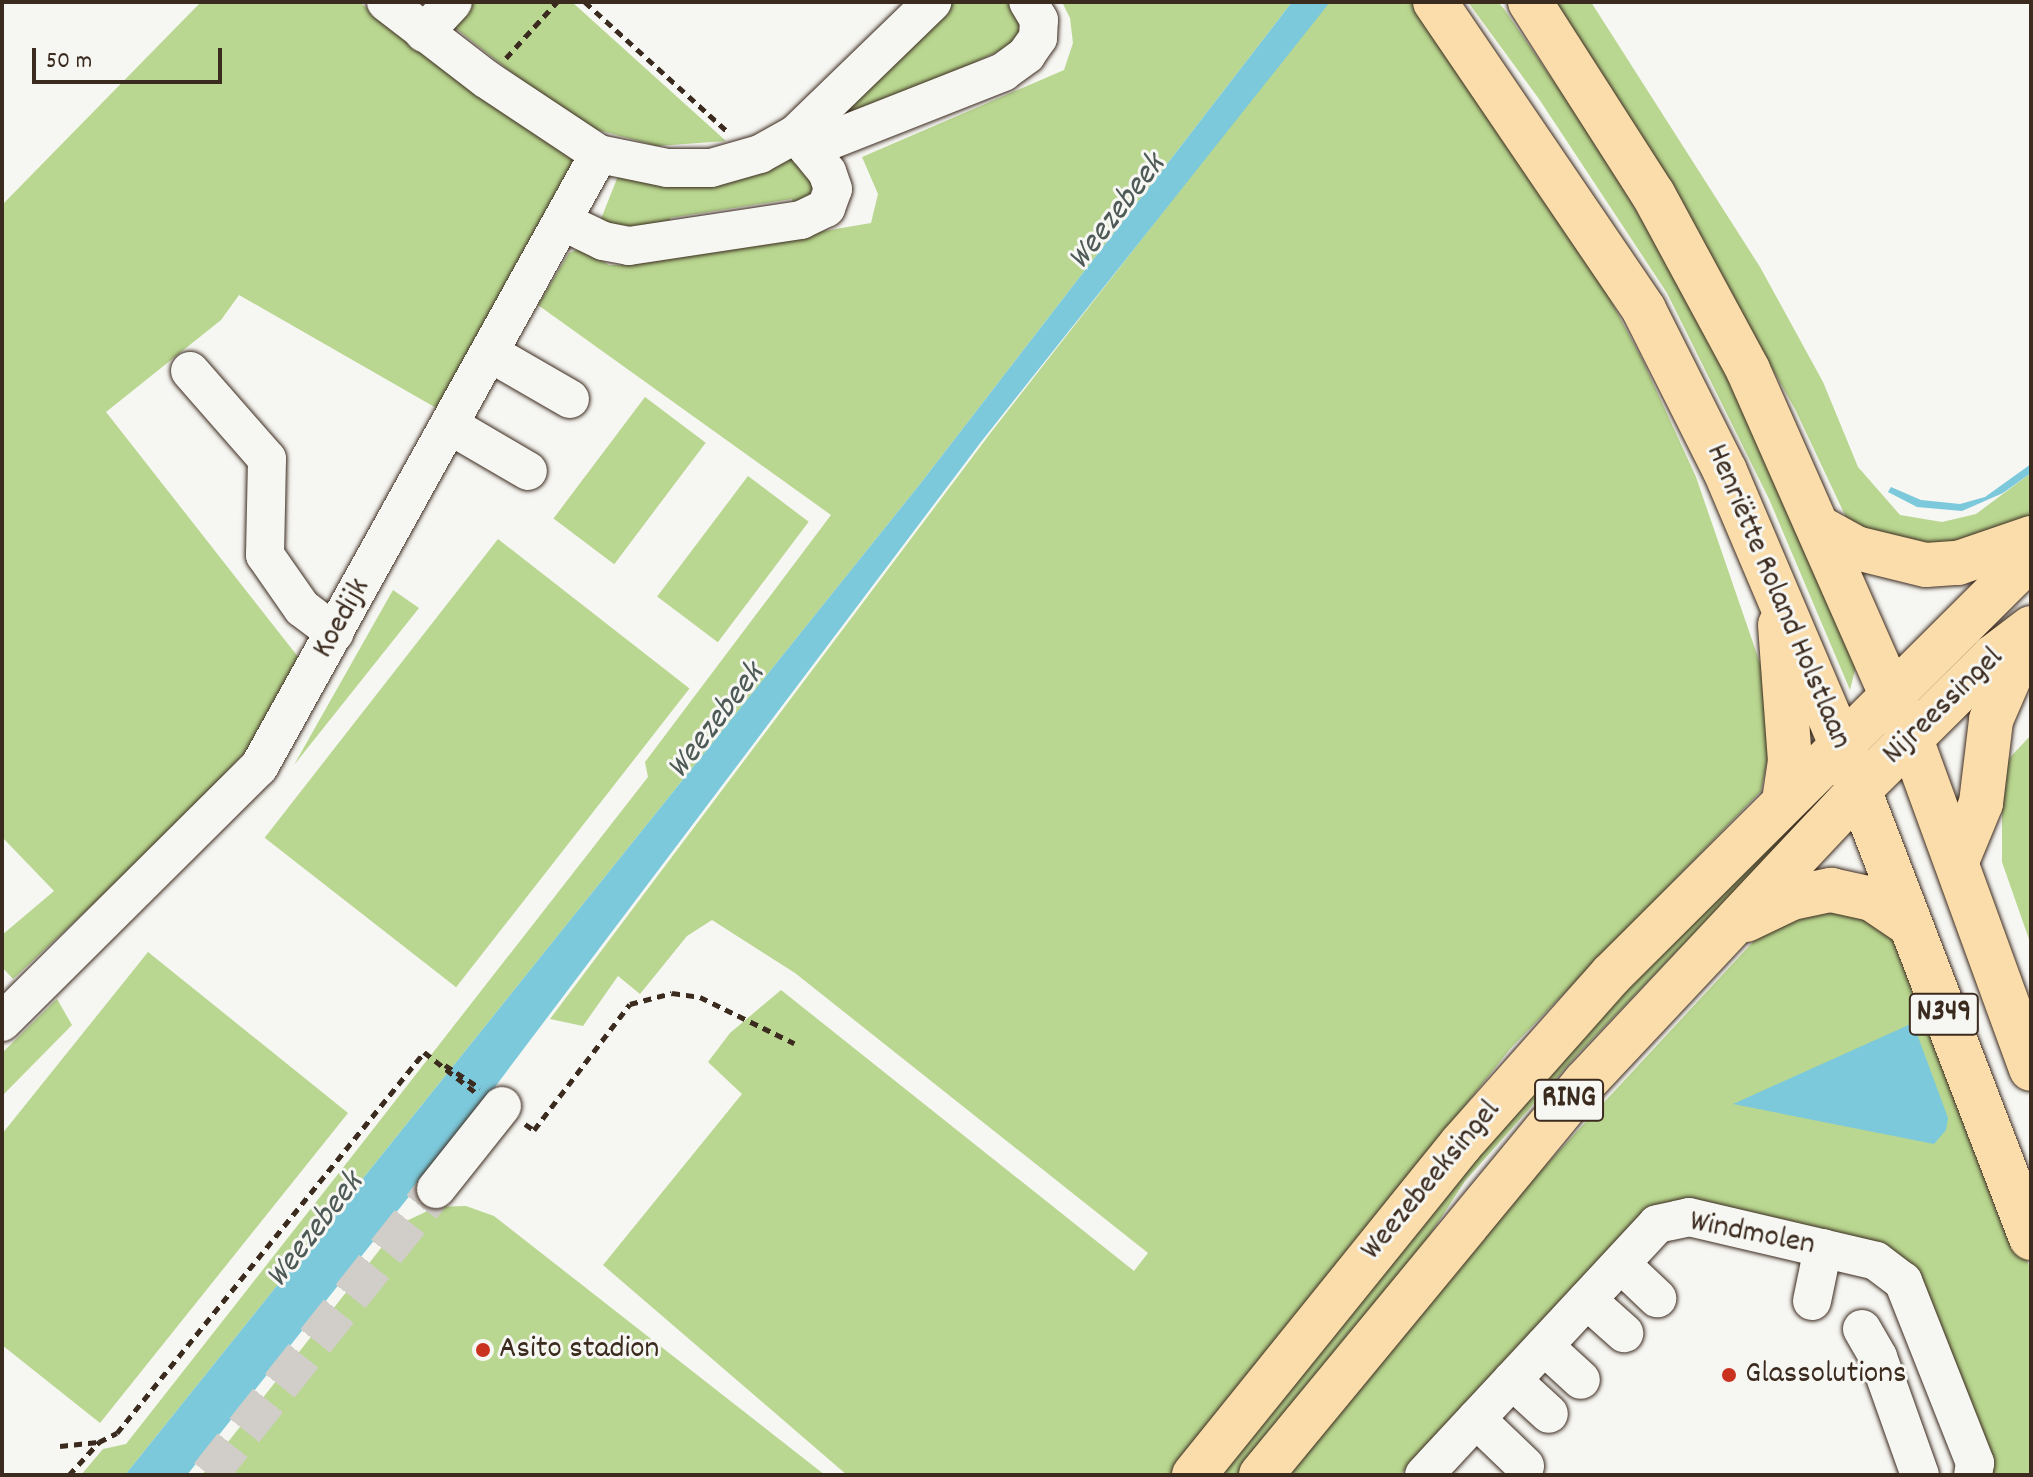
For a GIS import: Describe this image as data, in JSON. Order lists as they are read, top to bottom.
{
  "streets": {
    "main road": [
      "Henriëtte Roland Holstlaan",
      "Nijreessingel",
      "N349",
      "RING",
      "Weezebeeksingel"
    ],
    "street": ["Koedijk", "Windmolen"]
  },
  "crossings": [
    ["Henriëtte Roland Holstlaan", "Nijreessingel"],
    ["Henriëtte Roland Holstlaan", "Weezebeeksingel"],
    ["Nijreessingel", "Weezebeeksingel"]
  ],
  "water": ["Weezebeek"],
  "places": ["Asito stadion", "Glassolutions"],
  "scale_bar": "50 m"
}
